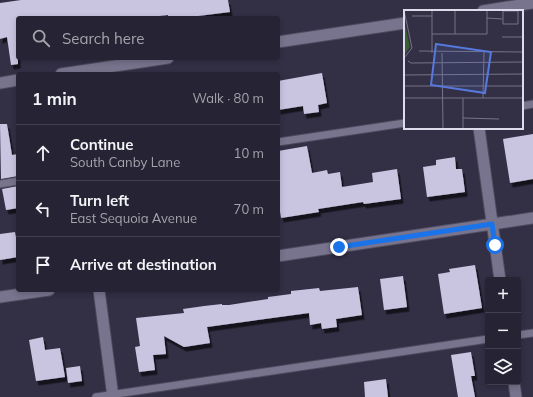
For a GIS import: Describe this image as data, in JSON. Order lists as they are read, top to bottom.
{
  "page": {
    "search": "Search here",
    "heading": ["1 min", "Walk · 80 m"],
    "list": [
      ["Continue", "South Canby Lane", "10 m"],
      ["Turn left", "East Sequoia Avenue", "70 m"],
      "Arrive at destination"
    ],
    "map_buttons": ["+", "−"]
  }
}
